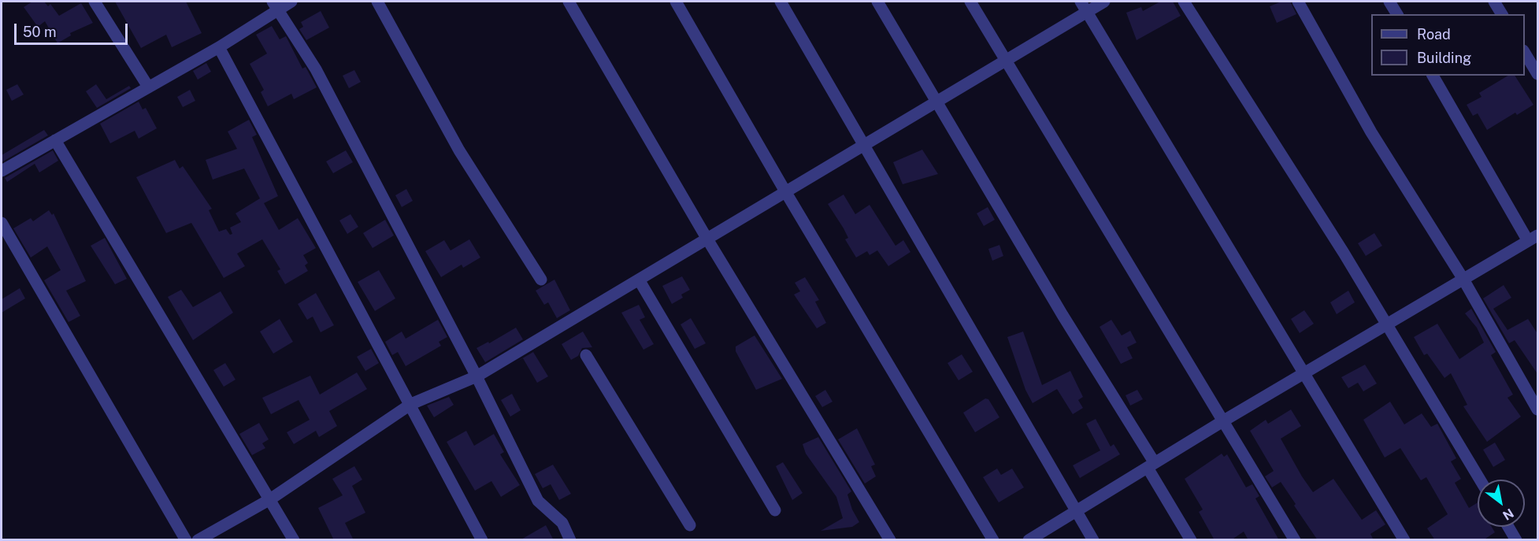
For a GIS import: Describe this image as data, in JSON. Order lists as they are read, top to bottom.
{
  "legend": ["Road", "Building"],
  "scale_bar": "50 m",
  "north": "bottom right"
}
